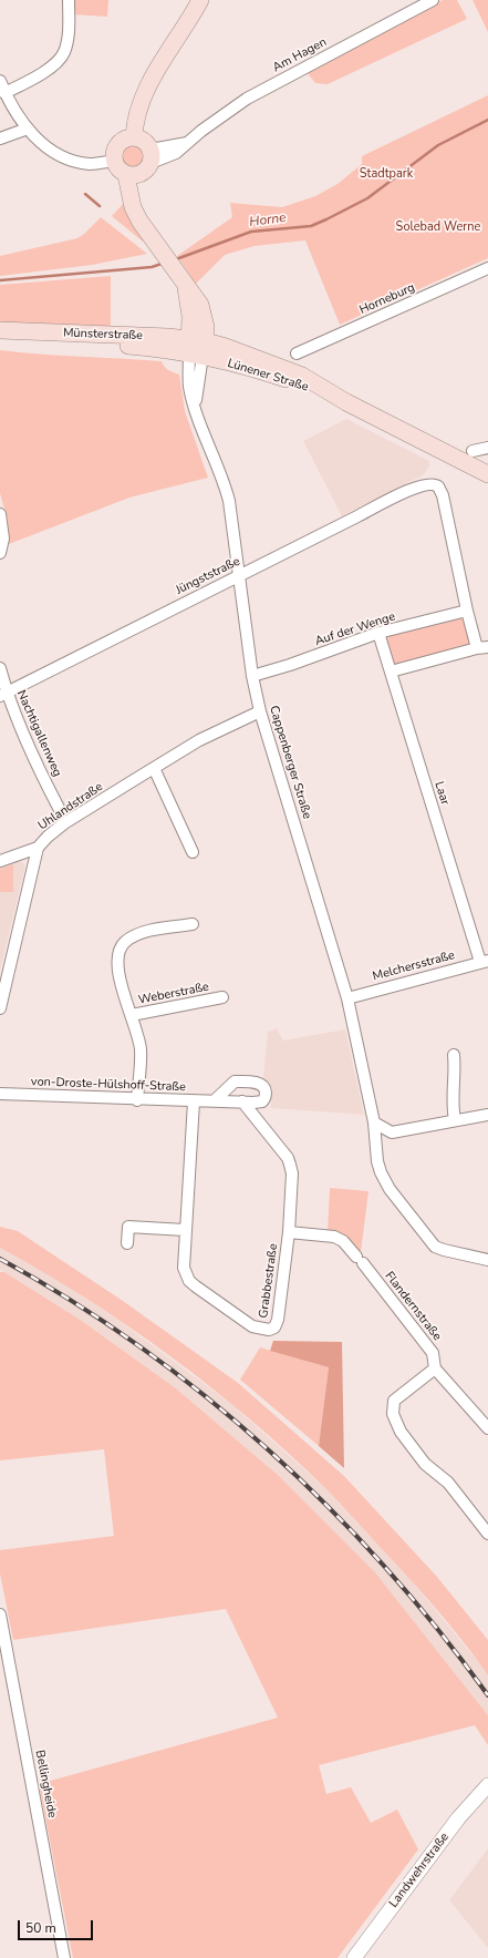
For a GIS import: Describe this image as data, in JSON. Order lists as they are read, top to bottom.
{
  "streets": {
    "main road": ["Münsterstraße", "Lünener Straße"],
    "street": [
      "Am Hagen",
      "Horneburg",
      "Jüngststraße",
      "Auf der Wenge",
      "Nachtigallenweg",
      "Cappenberger Straße",
      "Laar",
      "Uhlandstraße",
      "Melchersstraße",
      "Weberstraße",
      "von-Droste-Hülshoff-Straße",
      "Grabbestraße",
      "Flandernstraße",
      "Bellingheide",
      "Landwehrstraße"
    ]
  },
  "crossings": [
    ["Münsterstraße", "Lünener Straße"],
    ["Münsterstraße", "Cappenberger Straße"],
    ["Lünener Straße", "Cappenberger Straße"],
    ["Jüngststraße", "Auf der Wenge"],
    ["Jüngststraße", "Nachtigallenweg"],
    ["Jüngststraße", "Cappenberger Straße"],
    ["Auf der Wenge", "Cappenberger Straße"],
    ["Auf der Wenge", "Laar"],
    ["Cappenberger Straße", "Uhlandstraße"],
    ["Cappenberger Straße", "Melchersstraße"],
    ["Laar", "Melchersstraße"],
    ["Weberstraße", "von-Droste-Hülshoff-Straße"],
    ["von-Droste-Hülshoff-Straße", "Grabbestraße"],
    ["Grabbestraße", "Flandernstraße"]
  ],
  "water": ["Horne"],
  "parks": ["Stadtpark", "Solebad Werne"],
  "scale_bar": "50 m"
}
